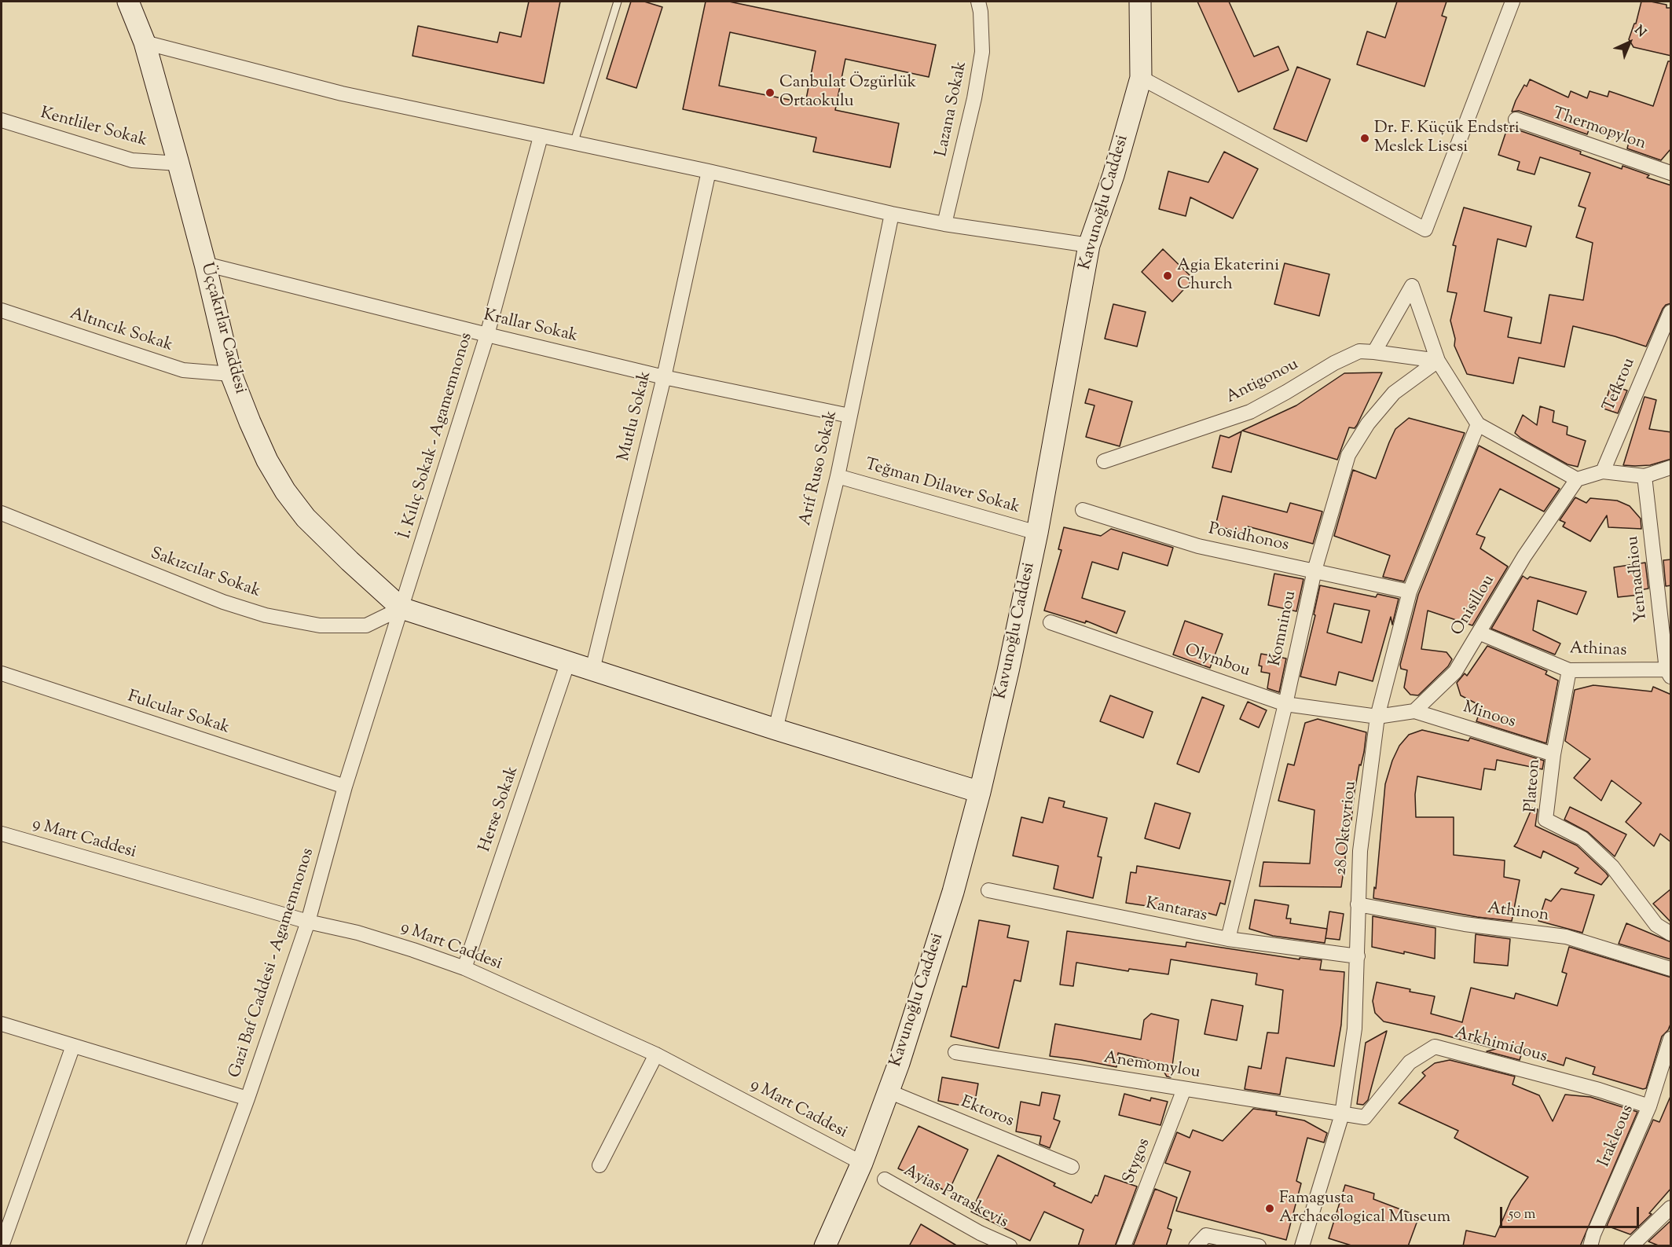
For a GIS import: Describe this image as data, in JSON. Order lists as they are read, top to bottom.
{
  "streets": {
    "street": [
      "Lazana Sokak",
      "Kentliler Sokak",
      "Thermopylon",
      "Kavunoğlu Caddesi",
      "Krallar Sokak",
      "Üççakırlar Caddesi",
      "Altıncık Sokak",
      "Antigonou",
      "Tefkrou",
      "Mutlu Sokak",
      "İ. Kılıç Sokak - Agamemnonos",
      "Arif Ruso Sokak",
      "Teğman Dilaver Sokak",
      "Posidhonos",
      "Sakızcılar Sokak",
      "Yennadhiou",
      "Onisillou",
      "Komninou",
      "Athinas",
      "Olymbou",
      "Fulcular Sokak",
      "Minoos",
      "Plateon",
      "Herse Sokak",
      "28 Oktovriou",
      "9 Mart Caddesi",
      "Kantaras",
      "Athinon",
      "Gazi Baf Caddesi - Agamemnonos",
      "Arkhimidous",
      "Anemomylou",
      "Ektoros",
      "Irakleous",
      "Stygos",
      "Ayias Paraskevis"
    ]
  },
  "crossings": [
    ["Kentliler Sokak", "Üççakırlar Caddesi"],
    ["Kavunoğlu Caddesi", "Teğman Dilaver Sokak"],
    ["Kavunoğlu Caddesi", "9 Mart Caddesi"],
    ["Kavunoğlu Caddesi", "Ektoros"],
    ["Krallar Sokak", "Üççakırlar Caddesi"],
    ["Krallar Sokak", "Mutlu Sokak"],
    ["Krallar Sokak", "İ. Kılıç Sokak - Agamemnonos"],
    ["Krallar Sokak", "Arif Ruso Sokak"],
    ["Üççakırlar Caddesi", "Altıncık Sokak"],
    ["Üççakırlar Caddesi", "İ. Kılıç Sokak - Agamemnonos"],
    ["Üççakırlar Caddesi", "Sakızcılar Sokak"],
    ["Üççakırlar Caddesi", "Gazi Baf Caddesi - Agamemnonos"],
    ["Antigonou", "Komninou"],
    ["İ. Kılıç Sokak - Agamemnonos", "Sakızcılar Sokak"],
    ["İ. Kılıç Sokak - Agamemnonos", "Gazi Baf Caddesi - Agamemnonos"],
    ["Arif Ruso Sokak", "Teğman Dilaver Sokak"],
    ["Posidhonos", "Komninou"],
    ["Posidhonos", "28 Oktovriou"],
    ["Sakızcılar Sokak", "Gazi Baf Caddesi - Agamemnonos"],
    ["Yennadhiou", "Athinas"],
    ["Onisillou", "Athinas"],
    ["Onisillou", "Minoos"],
    ["Komninou", "Olymbou"],
    ["Komninou", "Kantaras"],
    ["Athinas", "Plateon"],
    ["Olymbou", "28 Oktovriou"],
    ["Fulcular Sokak", "Gazi Baf Caddesi - Agamemnonos"],
    ["Minoos", "Plateon"],
    ["Herse Sokak", "9 Mart Caddesi"],
    ["28 Oktovriou", "Kantaras"],
    ["28 Oktovriou", "Athinon"],
    ["28 Oktovriou", "Arkhimidous"],
    ["28 Oktovriou", "Anemomylou"],
    ["9 Mart Caddesi", "Gazi Baf Caddesi - Agamemnonos"],
    ["Arkhimidous", "Anemomylou"],
    ["Arkhimidous", "Irakleous"],
    ["Anemomylou", "Stygos"]
  ],
  "places": [
    "Canbulat Özgürlük Ortaokulu",
    "Dr. F. Küçük Endstri Meslek Lisesi",
    "Agia Ekaterini Church",
    "Famagusta Archaeological Museum"
  ],
  "scale_bar": "50 m",
  "north": "top right"
}
